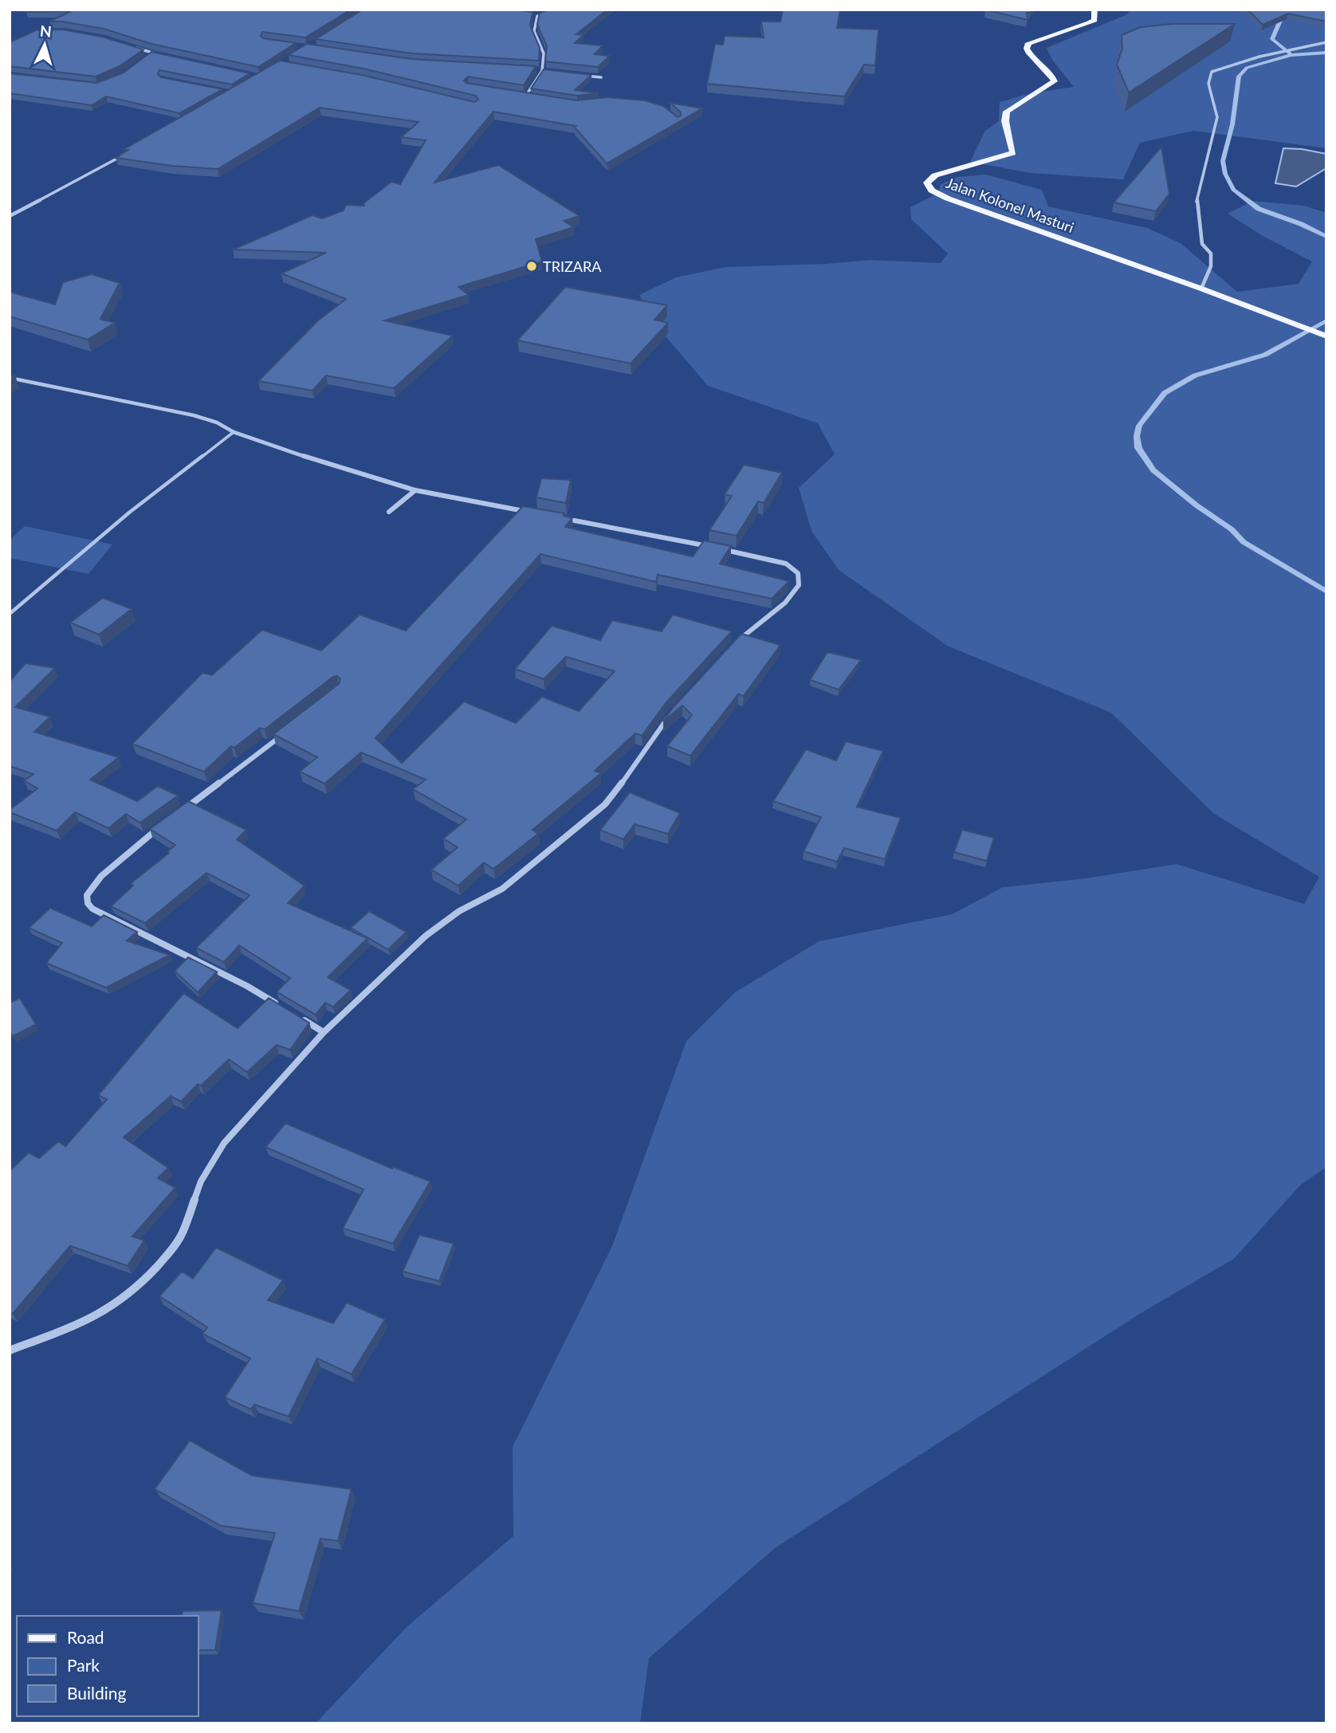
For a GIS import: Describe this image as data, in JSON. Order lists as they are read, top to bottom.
{
  "streets": {
    "main road": ["Jalan Kolonel Masturi"]
  },
  "places": ["TRIZARA"],
  "legend": ["Road", "Park", "Building"],
  "north": "top"
}
